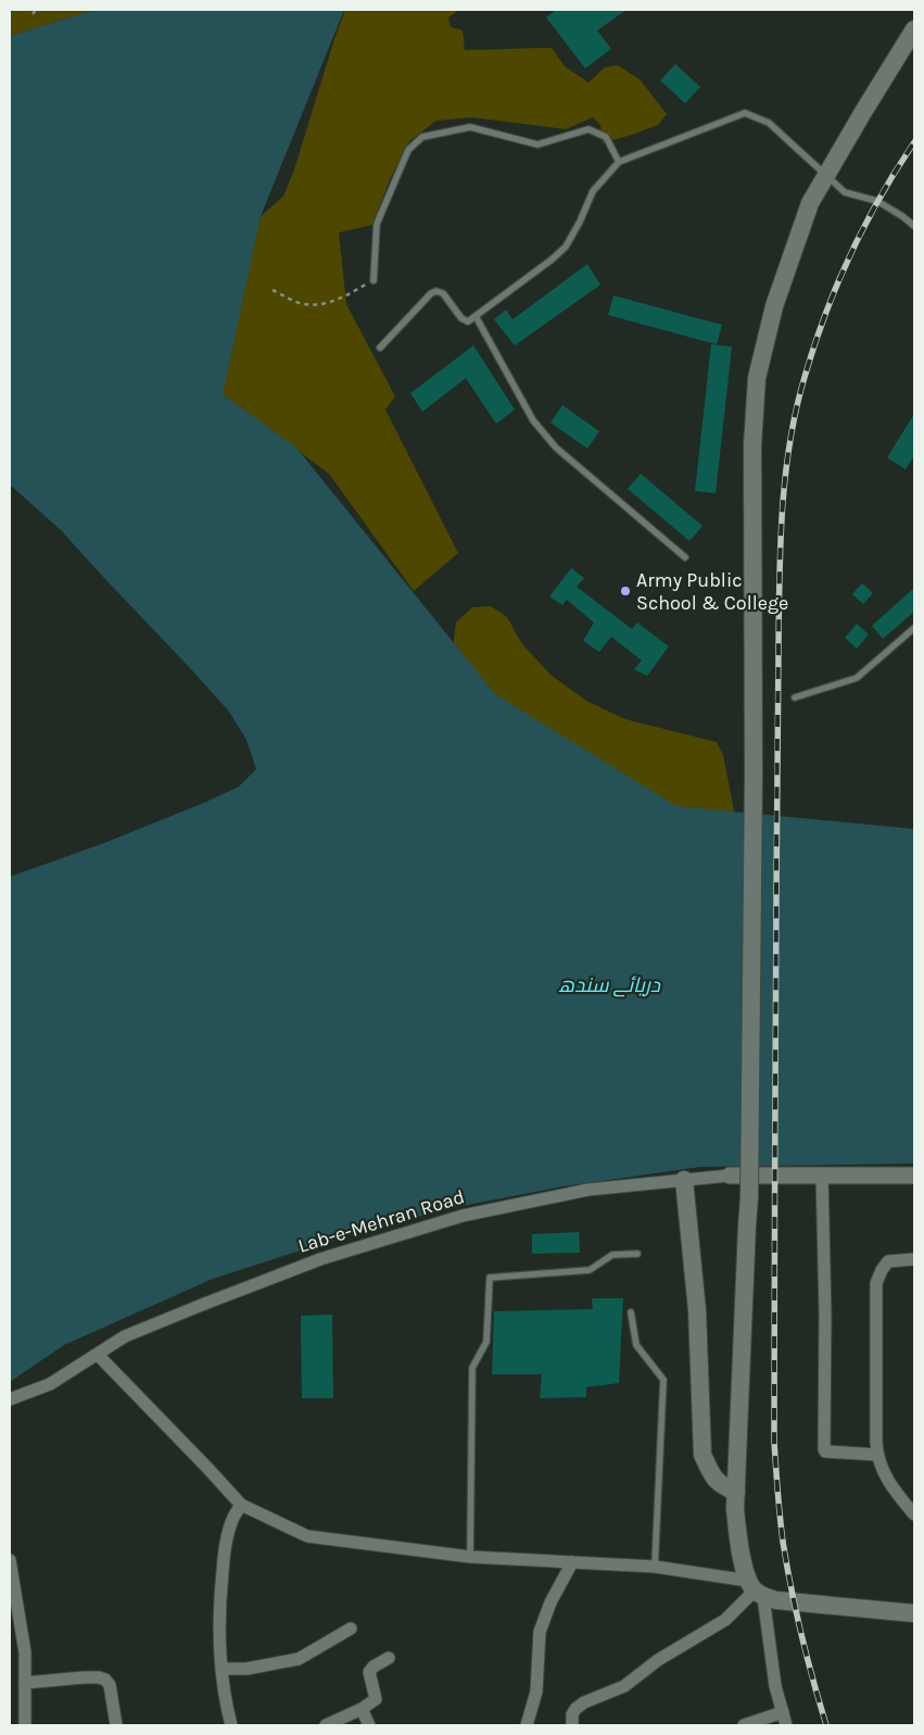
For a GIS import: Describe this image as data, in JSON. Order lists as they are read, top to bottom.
{
  "streets": {
    "street": ["Lab-e-Mehran Road"]
  },
  "water": ["دریائے سندھ"],
  "places": ["Army Public School & College"]
}
